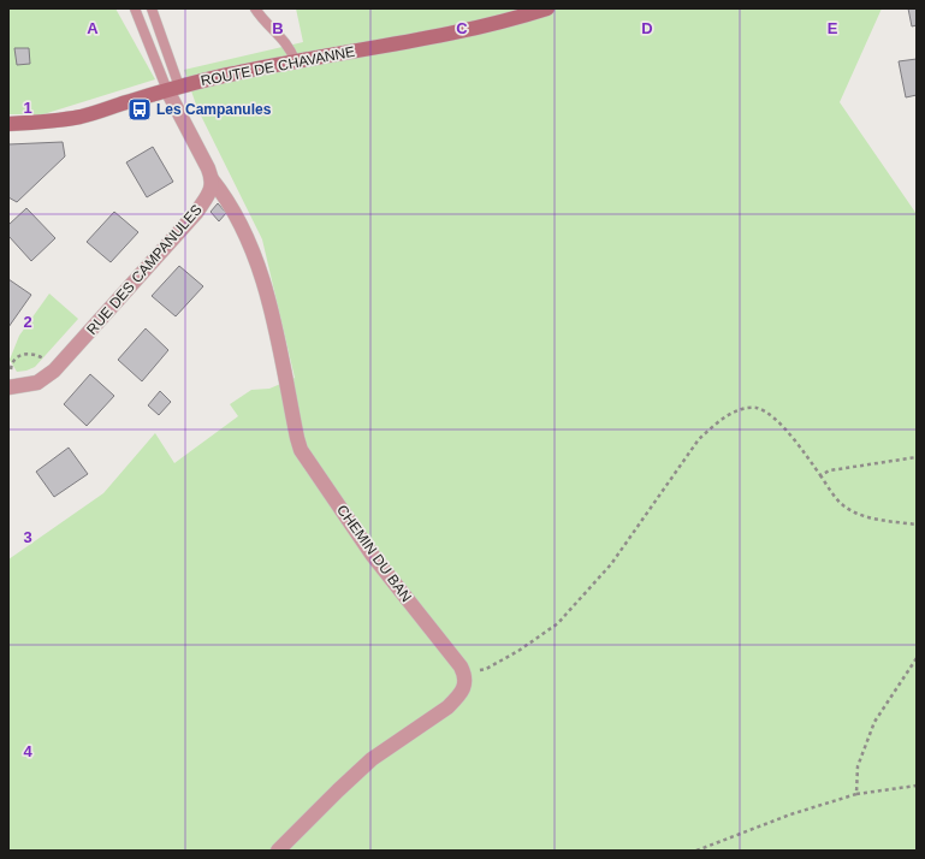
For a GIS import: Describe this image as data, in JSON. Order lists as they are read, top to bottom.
{
  "streets": {
    "main road": ["ROUTE DE CHAVANNE"],
    "street": ["RUE DES CAMPANULES", "CHEMIN DU BAN"]
  },
  "crossings": [
    ["RUE DES CAMPANULES", "CHEMIN DU BAN"]
  ],
  "places": {
    "bus stop": ["Les Campanules"]
  },
  "grid": {
    "columns": [
      "A",
      "B",
      "C",
      "D",
      "E"
    ],
    "rows": [
      "1",
      "2",
      "3",
      "4"
    ]
  }
}
